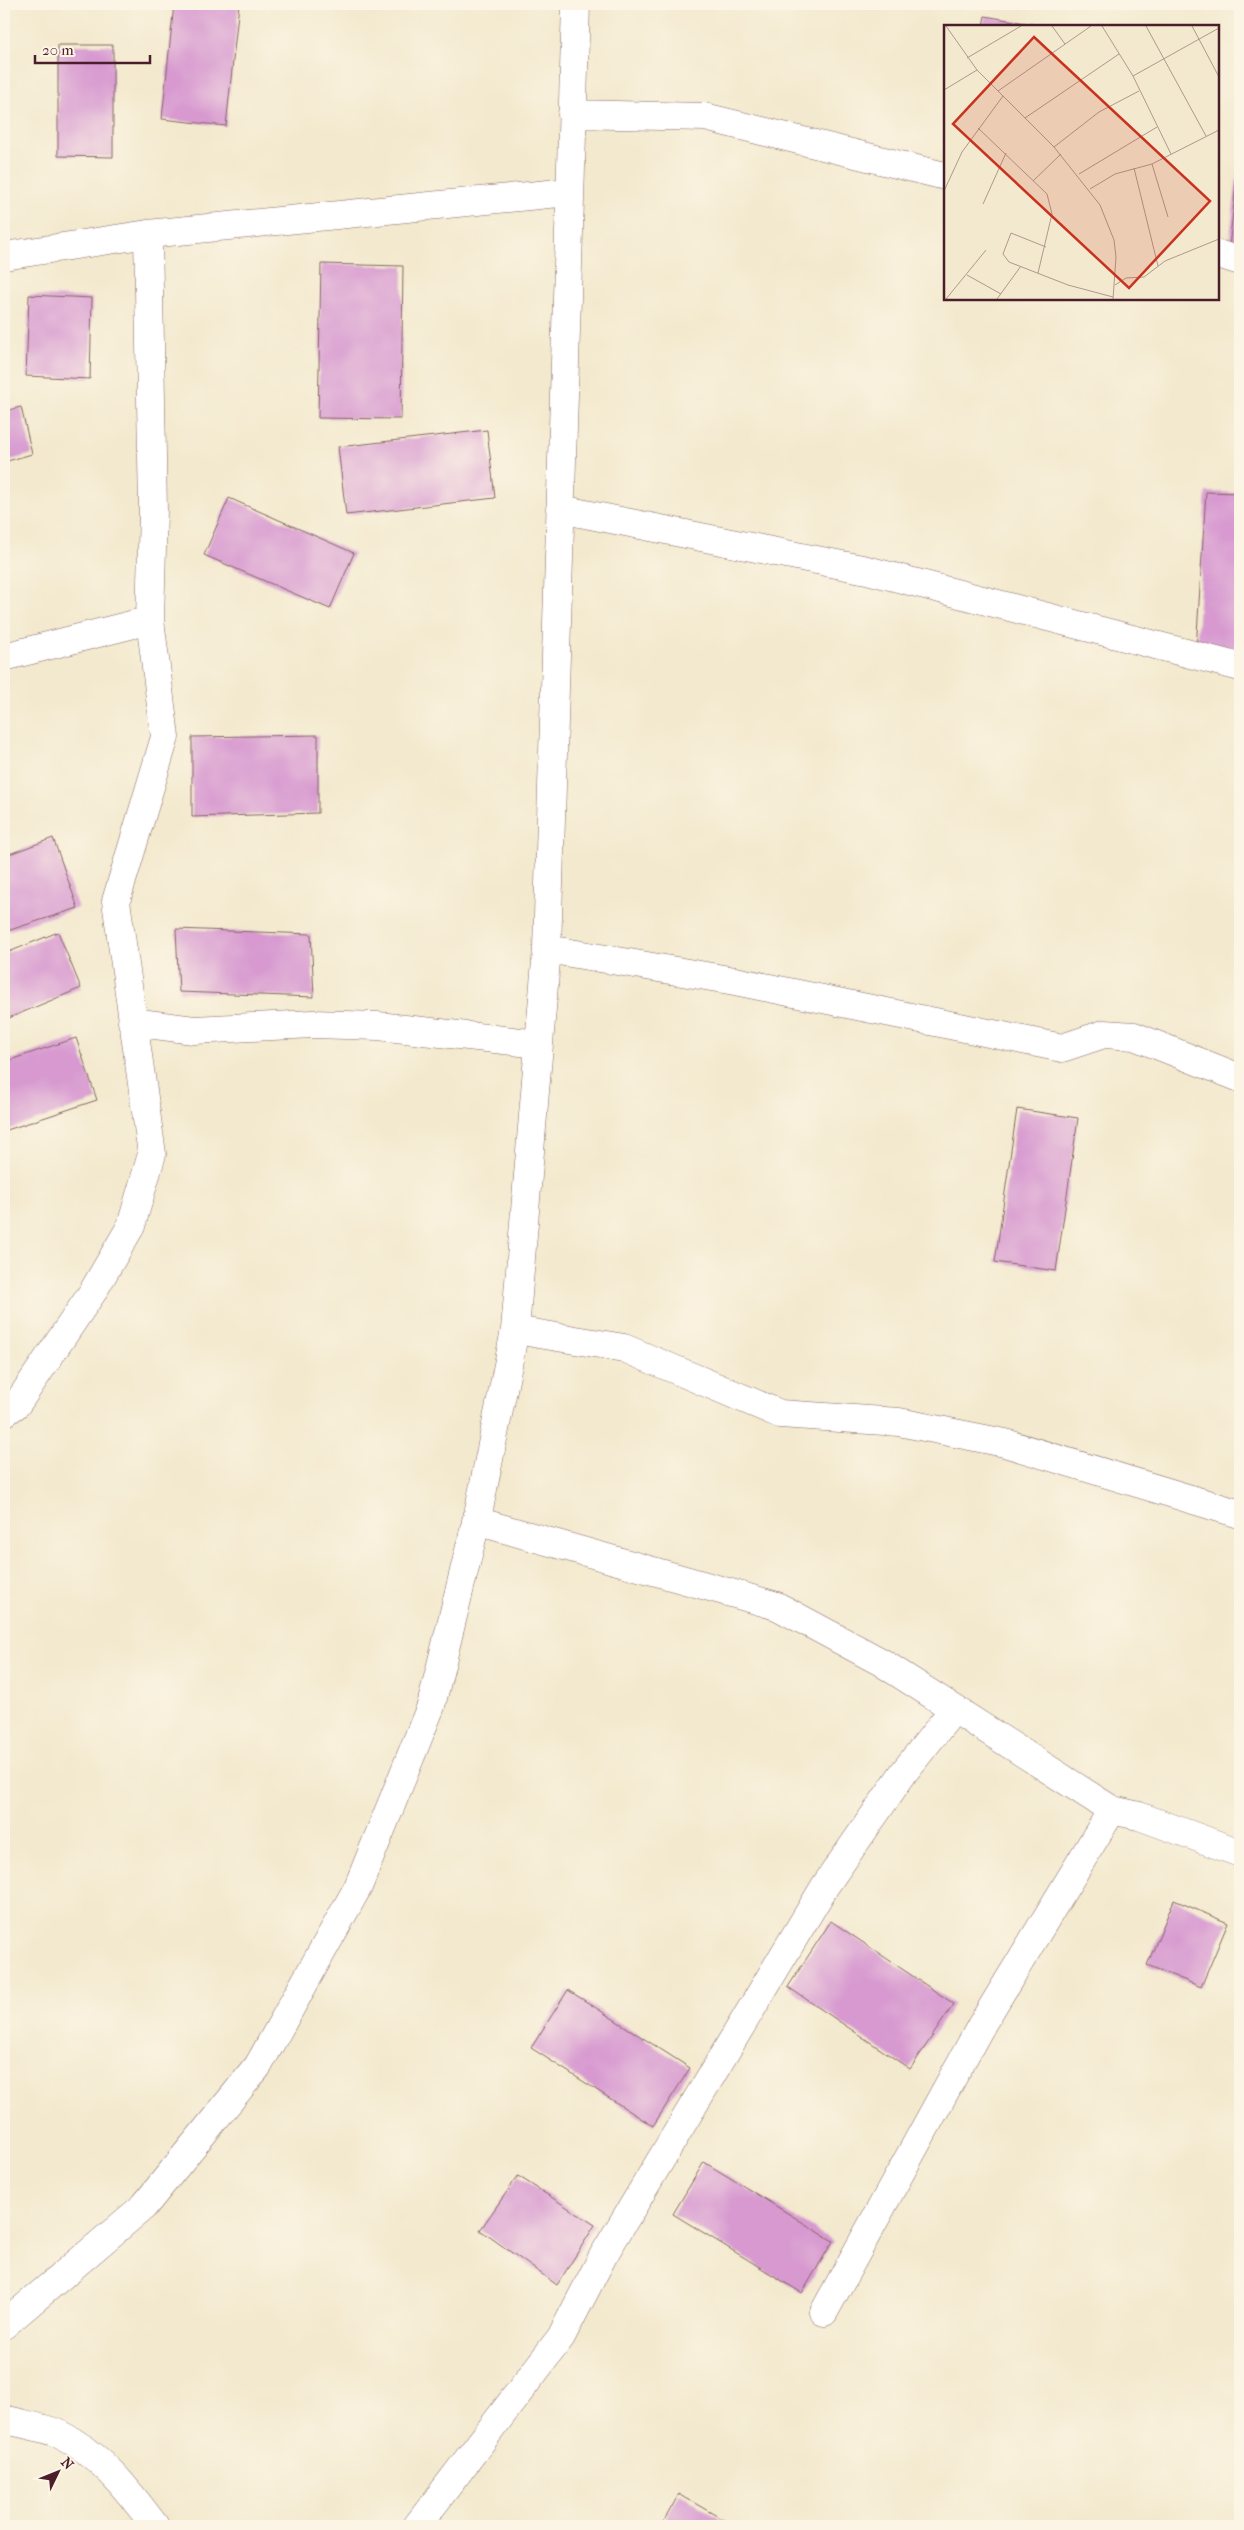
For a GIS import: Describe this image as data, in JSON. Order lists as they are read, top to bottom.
{
  "scale_bar": "20 m",
  "north": "top right"
}
